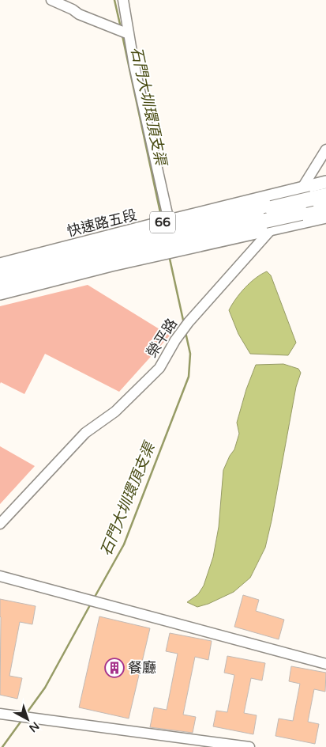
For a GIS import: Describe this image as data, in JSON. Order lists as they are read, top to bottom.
{
  "streets": {
    "highway": ["66"],
    "main road": ["快速路五段"],
    "street": ["榮平路"]
  },
  "crossings": [
    ["66", "快速路五段"],
    ["66", "榮平路"],
    ["快速路五段", "榮平路"]
  ],
  "water": ["石門大圳環頂支渠"],
  "places": {
    "building": ["餐廳"]
  },
  "north": "bottom right"
}
